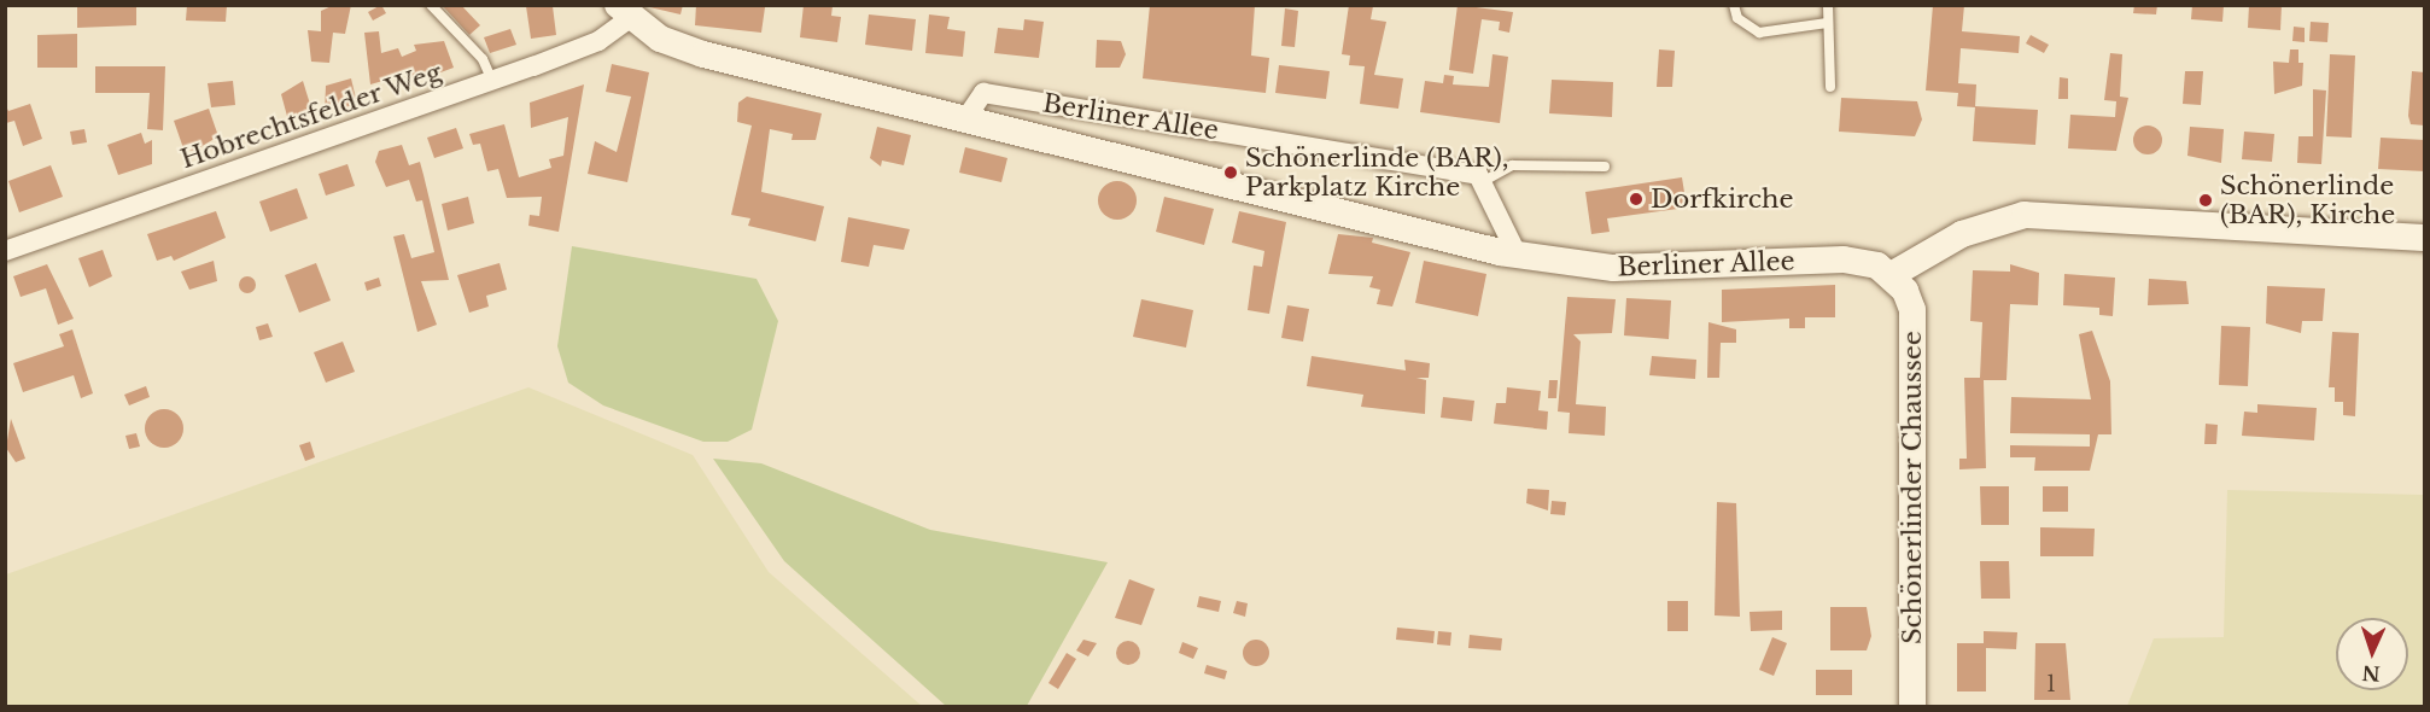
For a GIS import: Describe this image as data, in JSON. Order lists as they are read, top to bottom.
{
  "streets": {
    "main road": ["Berliner Allee", "Schönerlinder Chaussee"],
    "street": ["Hobrechtsfelder Weg"]
  },
  "crossings": [
    ["Hobrechtsfelder Weg", "Berliner Allee"],
    ["Berliner Allee", "Schönerlinder Chaussee"]
  ],
  "places": ["Schönerlinde (BAR), Parkplatz Kirche", "Dorfkirche", "Schönerlinde (BAR), Kirche"],
  "house_numbers": ["1"],
  "north": "bottom"
}
